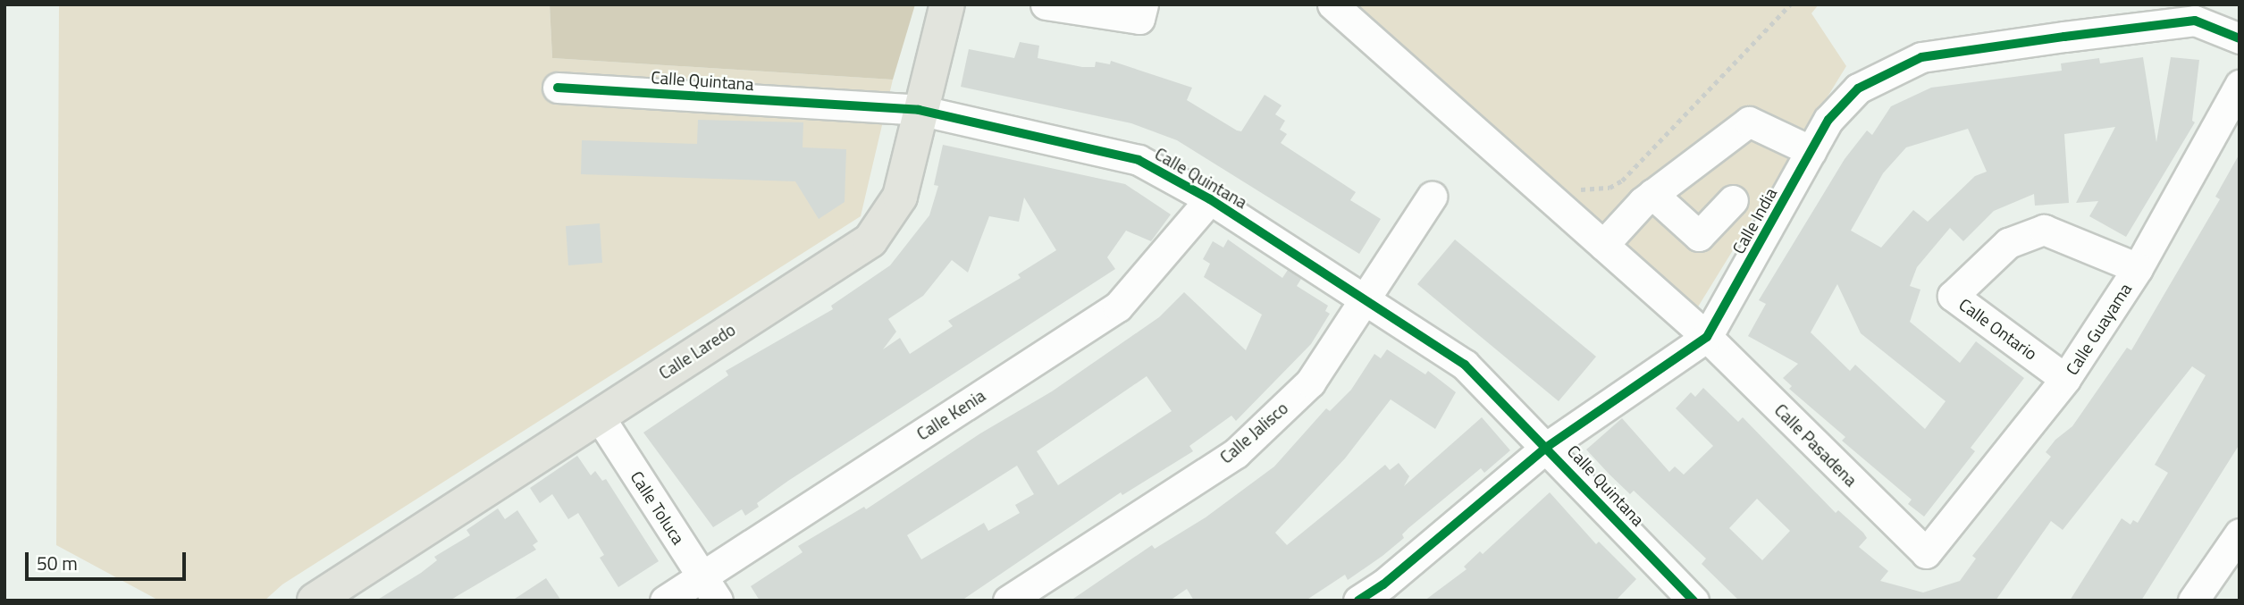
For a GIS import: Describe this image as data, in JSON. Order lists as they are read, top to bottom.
{
  "streets": {
    "main road": ["Calle Laredo"],
    "street": [
      "Calle Quintana",
      "Calle India",
      "Calle Ontario",
      "Calle Guayama",
      "Calle Kenia",
      "Calle Jalisco",
      "Calle Pasadena",
      "Calle Toluca"
    ]
  },
  "crossings": [
    ["Calle Quintana", "Calle India"],
    ["Calle Quintana", "Calle Laredo"],
    ["Calle Quintana", "Calle Kenia"],
    ["Calle Quintana", "Calle Jalisco"],
    ["Calle India", "Calle Pasadena"],
    ["Calle Ontario", "Calle Guayama"],
    ["Calle Guayama", "Calle Pasadena"],
    ["Calle Laredo", "Calle Toluca"],
    ["Calle Kenia", "Calle Toluca"]
  ],
  "scale_bar": "50 m"
}
